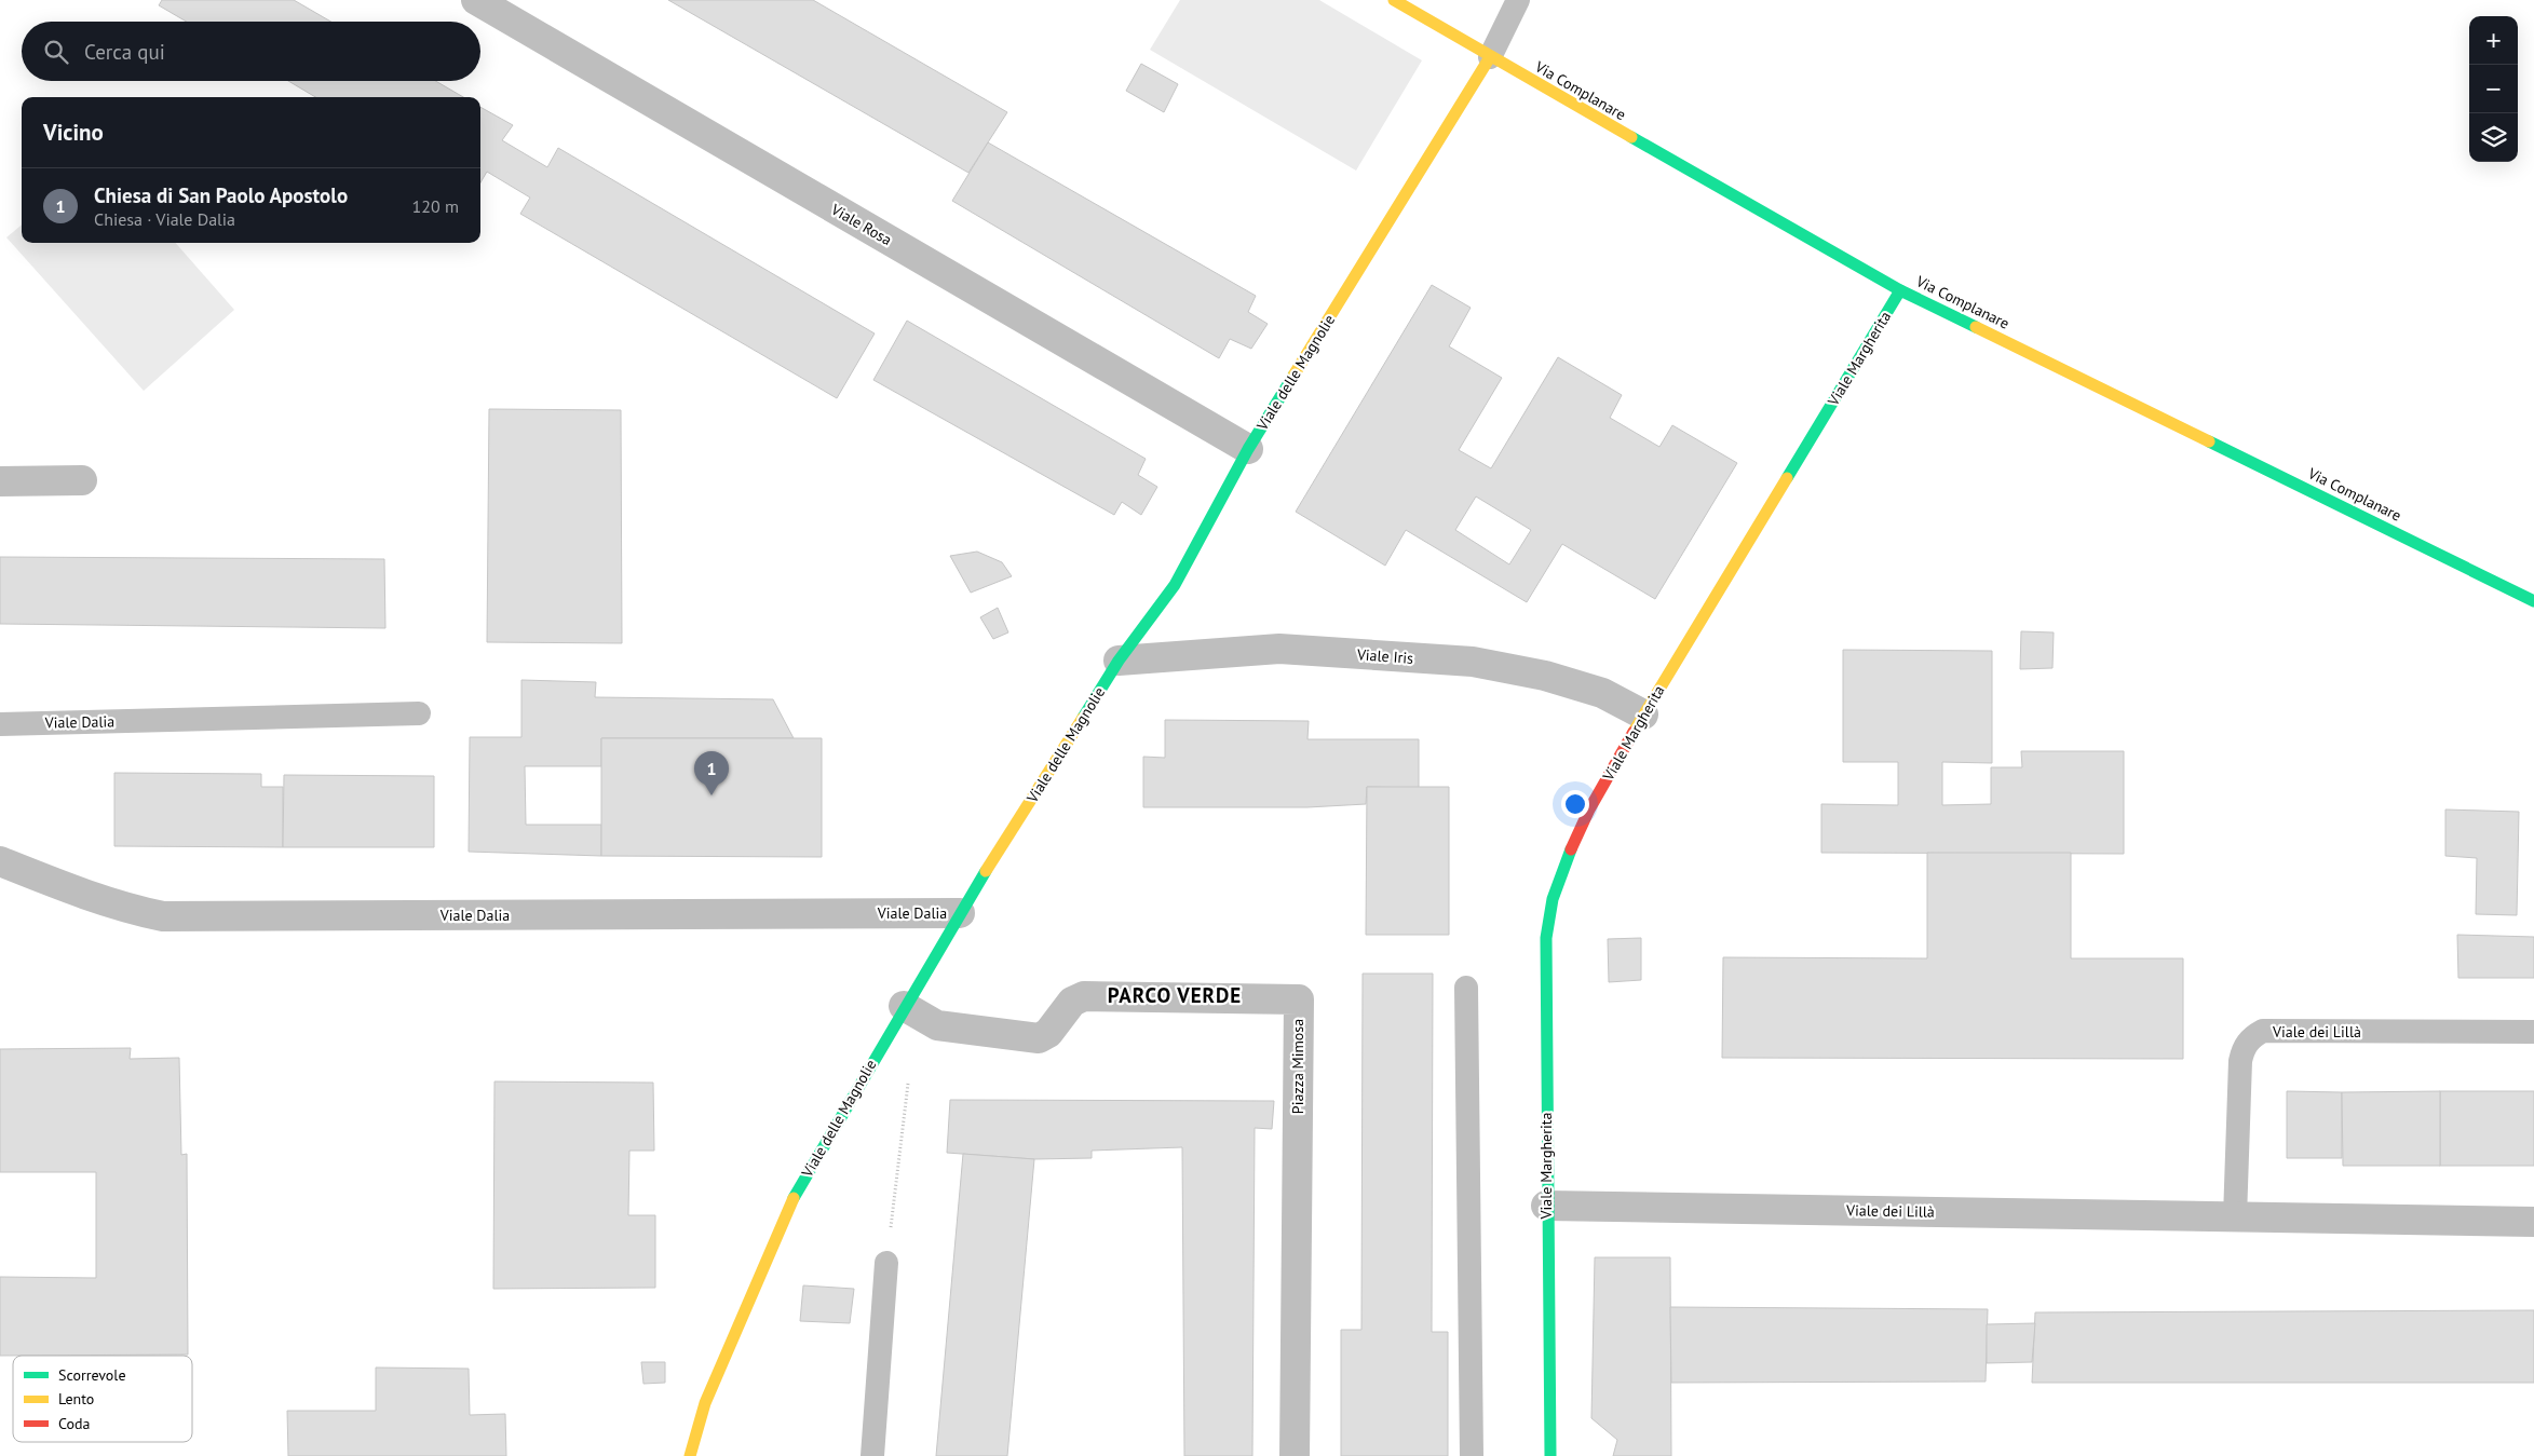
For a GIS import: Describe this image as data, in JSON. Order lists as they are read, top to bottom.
{
  "streets": {
    "street": [
      "Via Complanare",
      "Viale Rosa",
      "Viale Margherita",
      "Viale delle Magnolie",
      "Viale Iris",
      "Viale Dalia",
      "Viale dei Lillà",
      "Piazza Mimosa"
    ]
  },
  "crossings": [
    ["Via Complanare", "Viale Margherita"],
    ["Via Complanare", "Viale delle Magnolie"],
    ["Viale Rosa", "Viale delle Magnolie"],
    ["Viale Margherita", "Viale Iris"],
    ["Viale Margherita", "Viale dei Lillà"],
    ["Viale delle Magnolie", "Viale Iris"],
    ["Viale delle Magnolie", "Viale Dalia"],
    ["Viale delle Magnolie", "Piazza Mimosa"]
  ],
  "districts": ["PARCO VERDE"],
  "legend": ["Scorrevole", "Lento", "Coda"],
  "page": {
    "map_buttons": ["+", "−"],
    "search": "Cerca qui",
    "heading": "Vicino",
    "list": [
      {
        "mark": "1",
        "name": "Chiesa di San Paolo Apostolo",
        "note": "Chiesa · Viale Dalia",
        "value": "120 m"
      }
    ],
    "pins": "1"
  }
}
